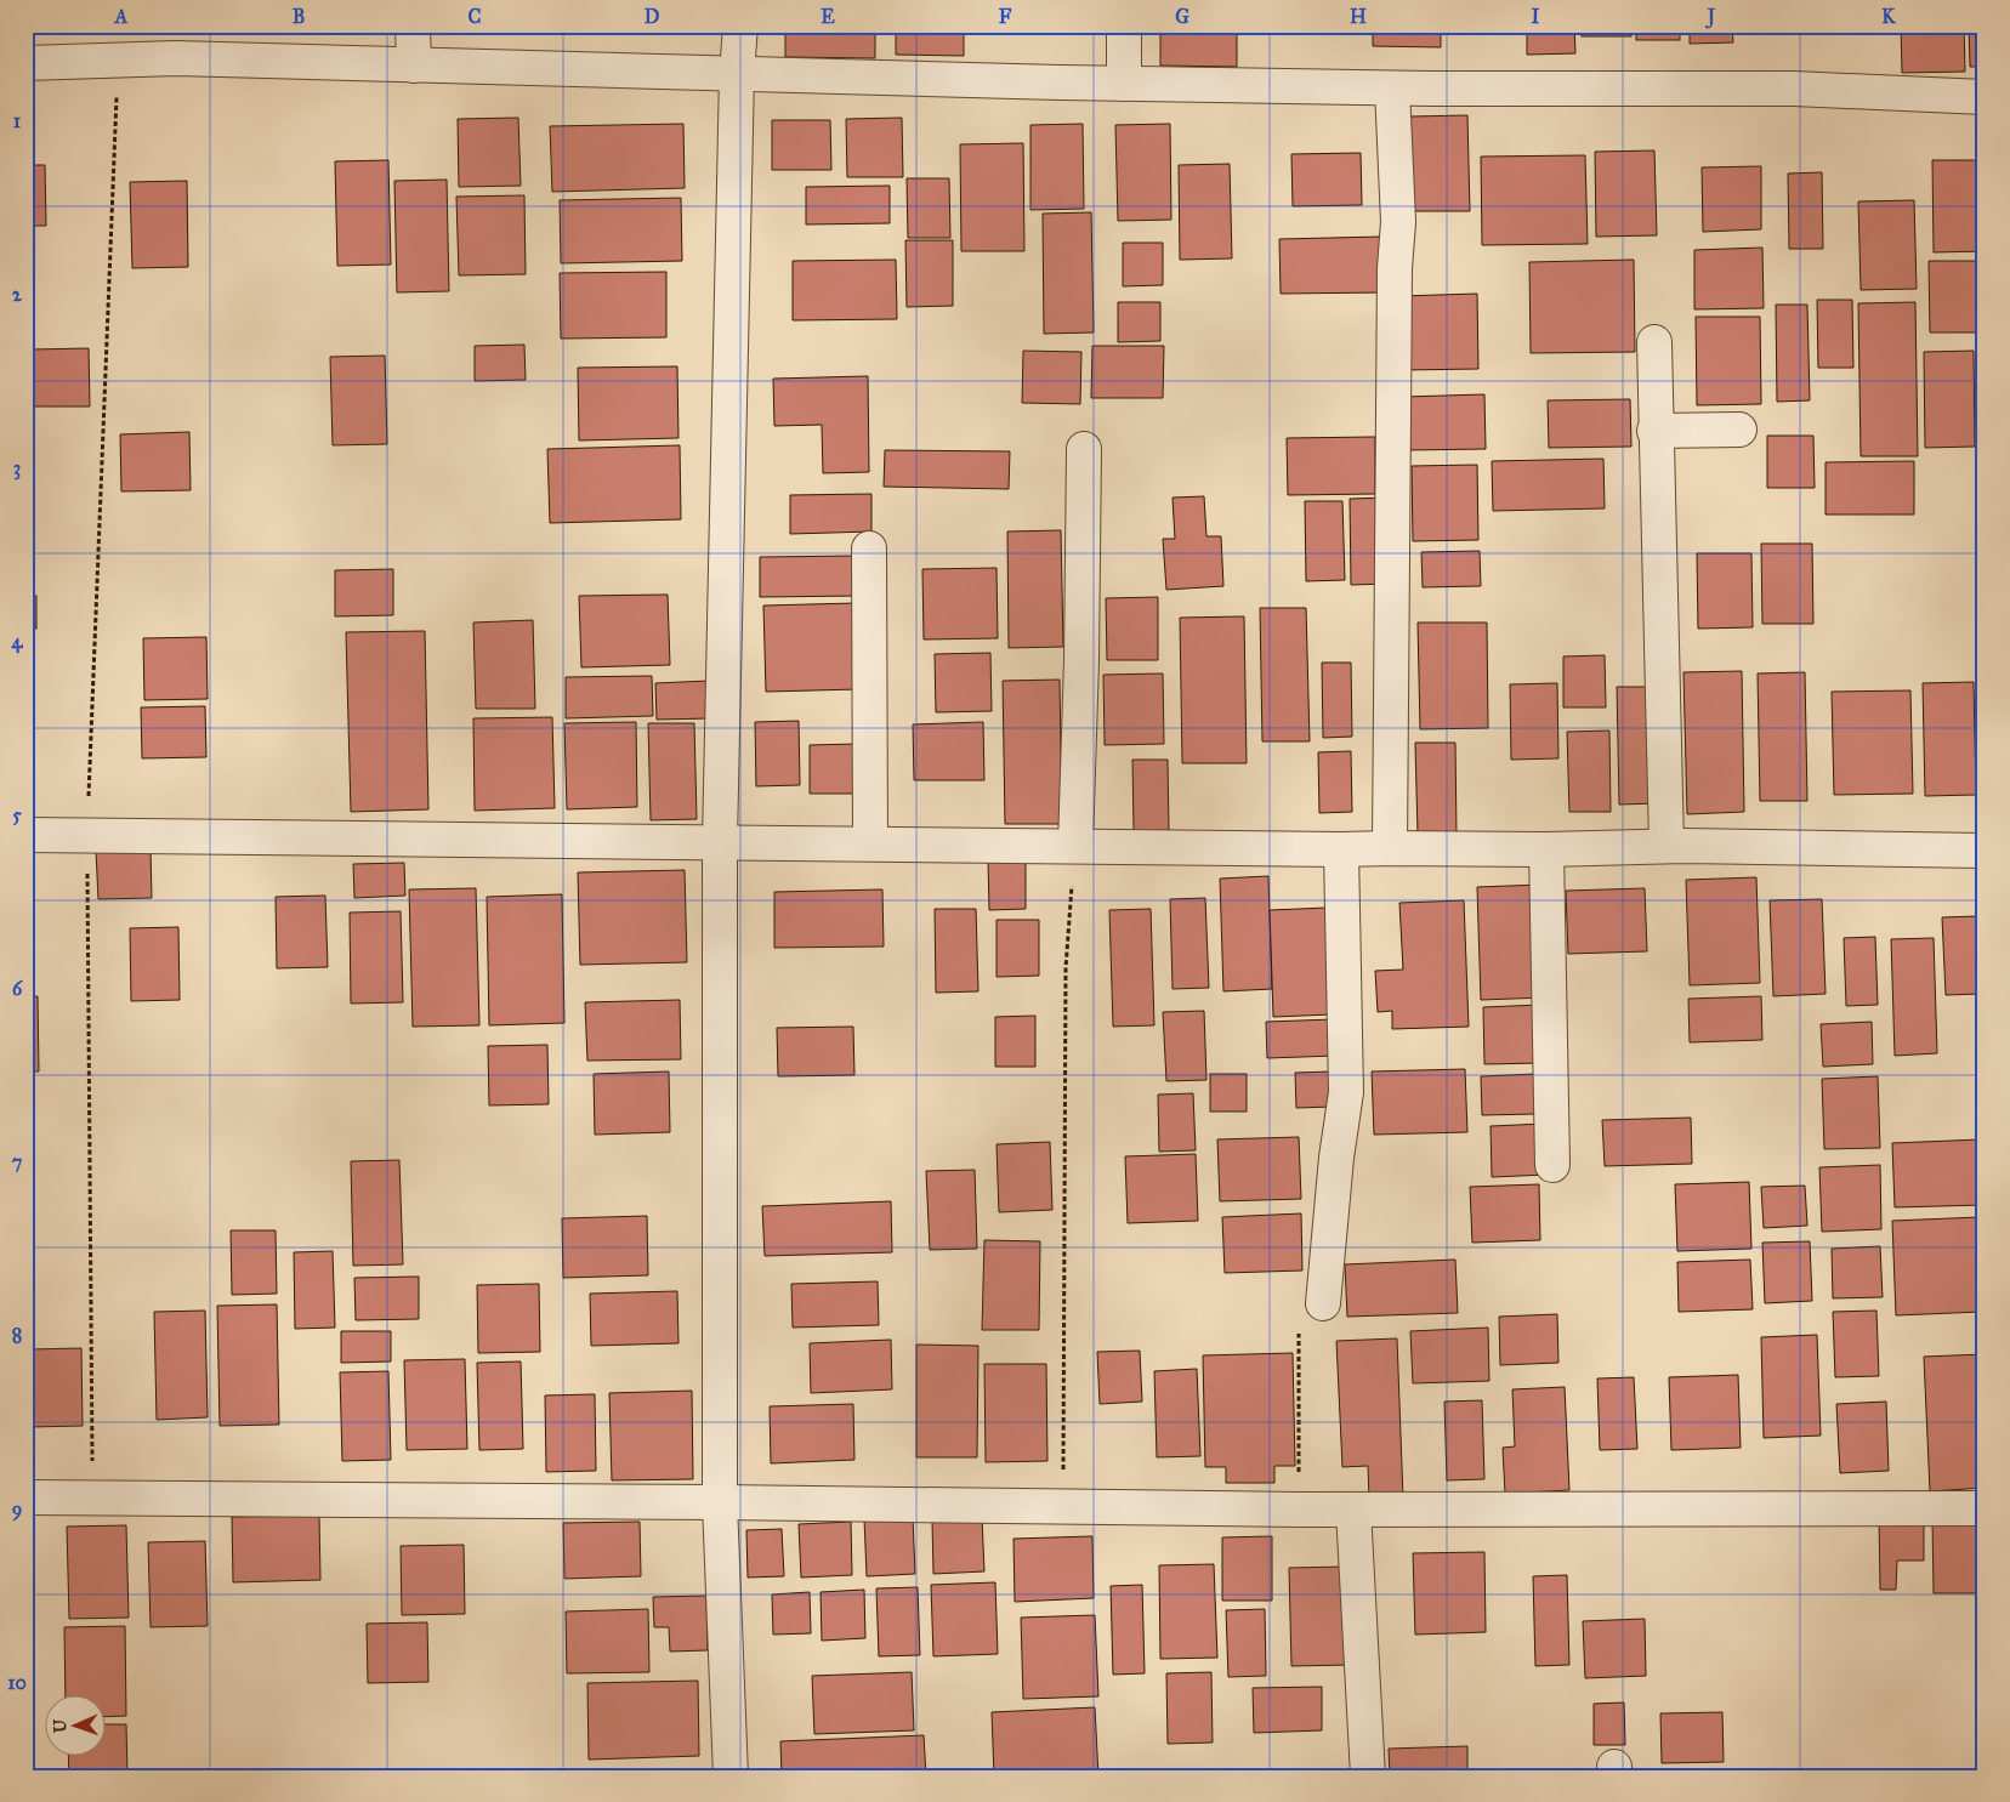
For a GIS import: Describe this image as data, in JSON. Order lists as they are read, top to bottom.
{
  "north": "left",
  "grid": {
    "columns": [
      "A",
      "B",
      "C",
      "D",
      "E",
      "F",
      "G",
      "H",
      "I",
      "J",
      "K"
    ],
    "rows": [
      "1",
      "2",
      "3",
      "4",
      "5",
      "6",
      "7",
      "8",
      "9",
      "10"
    ]
  }
}
